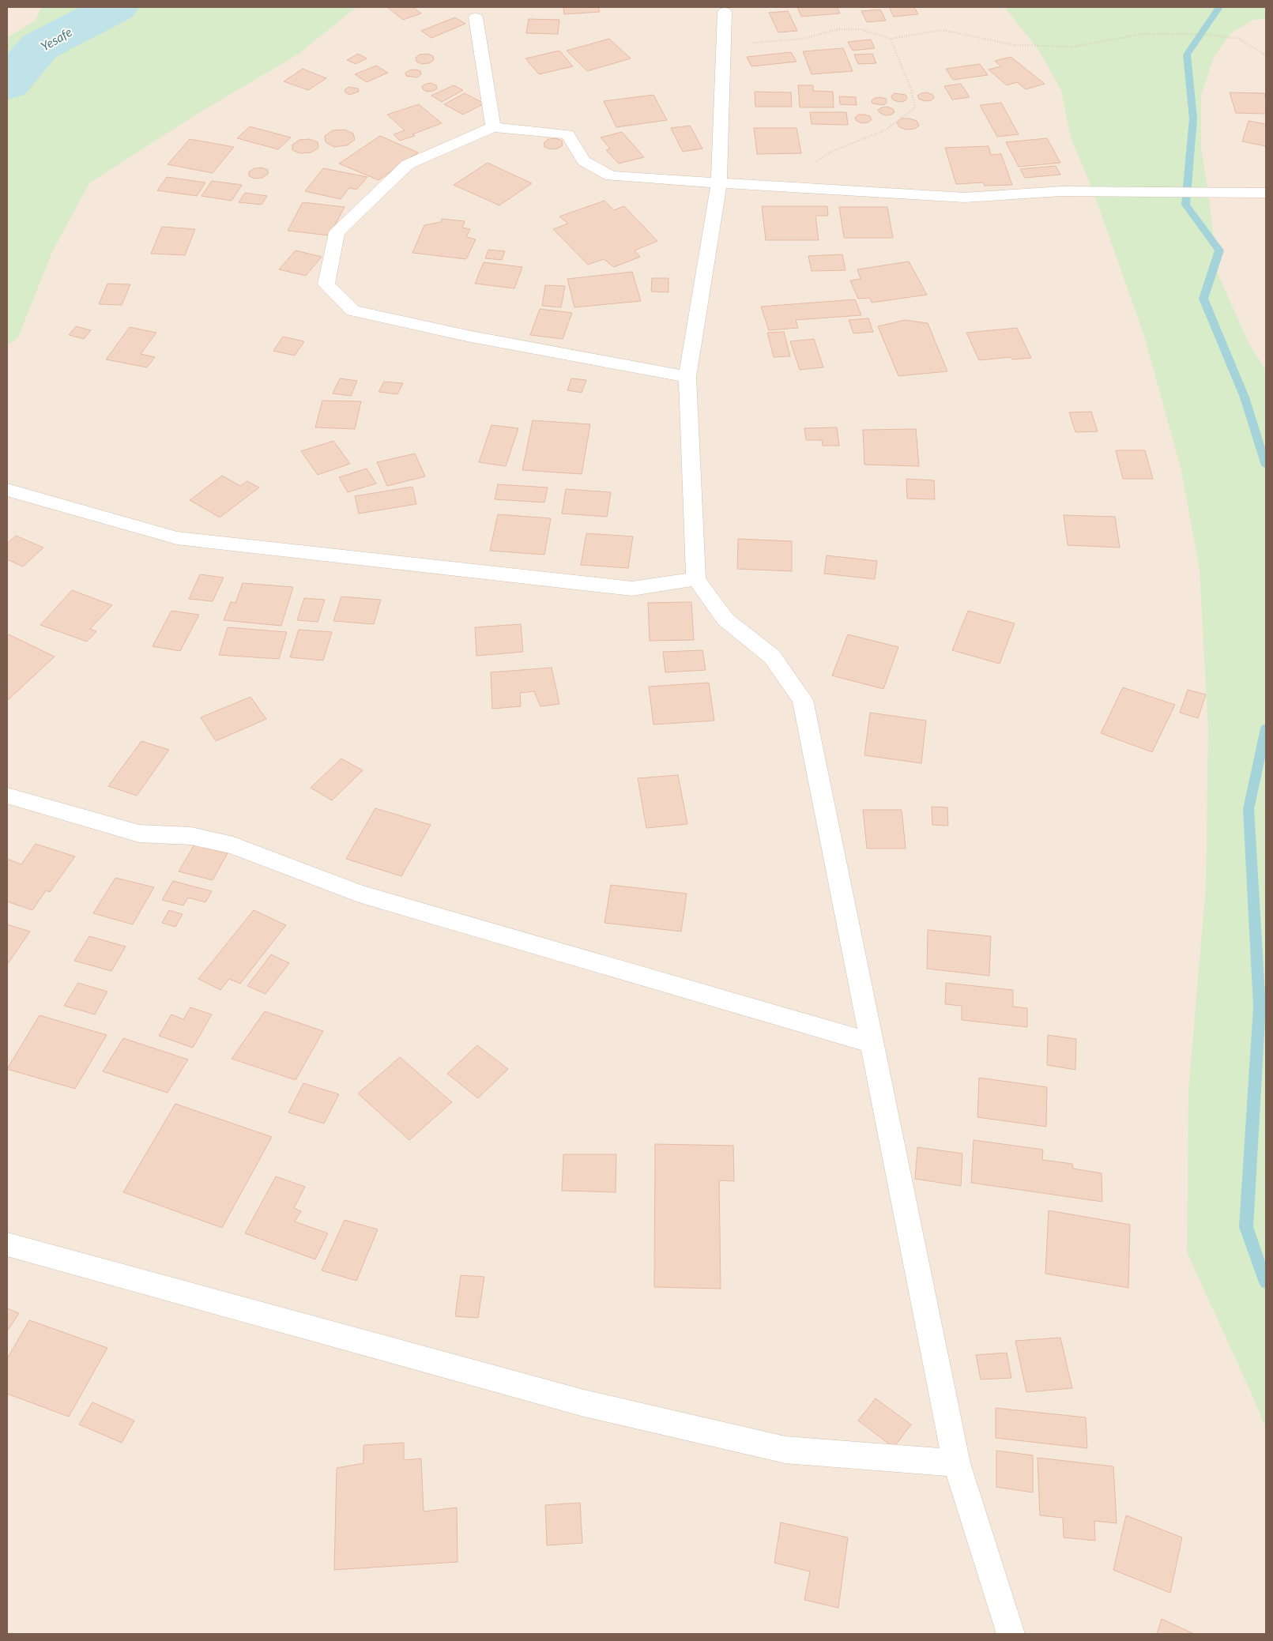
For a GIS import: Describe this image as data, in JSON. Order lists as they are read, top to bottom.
{
  "water": ["Yesafe"]
}
